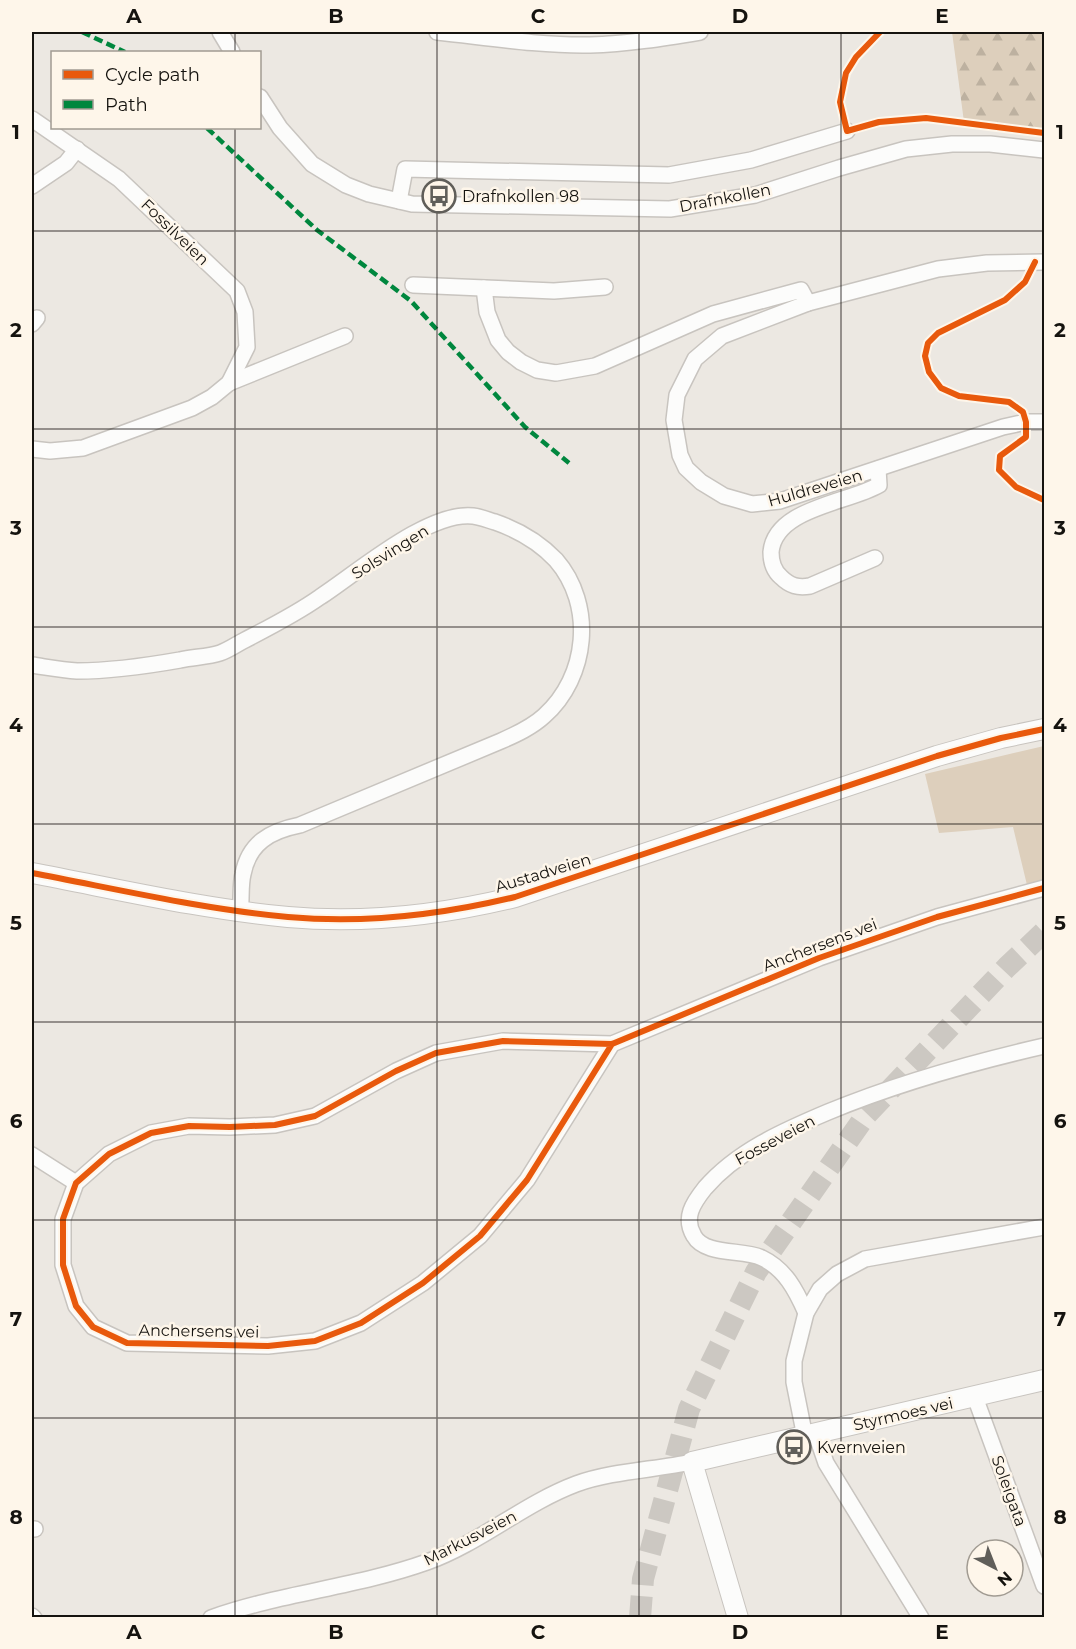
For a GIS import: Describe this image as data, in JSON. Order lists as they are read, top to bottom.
{
  "streets": {
    "main road": ["Austadveien", "Styrmoes vei"],
    "street": [
      "Drafnkollen",
      "Fossilveien",
      "Huldreveien",
      "Solsvingen",
      "Anchersens vei",
      "Fosseveien",
      "Soleigata",
      "Markusveien"
    ]
  },
  "crossings": [
    ["Solsvingen", "Austadveien"],
    ["Styrmoes vei", "Soleigata"],
    ["Styrmoes vei", "Markusveien"]
  ],
  "places": {
    "bus stop": ["Drafnkollen 98", "Kvernveien"]
  },
  "legend": ["Cycle path", "Path"],
  "north": "bottom right",
  "grid": {
    "columns": [
      "A",
      "B",
      "C",
      "D",
      "E"
    ],
    "rows": [
      "1",
      "2",
      "3",
      "4",
      "5",
      "6",
      "7",
      "8"
    ]
  }
}
